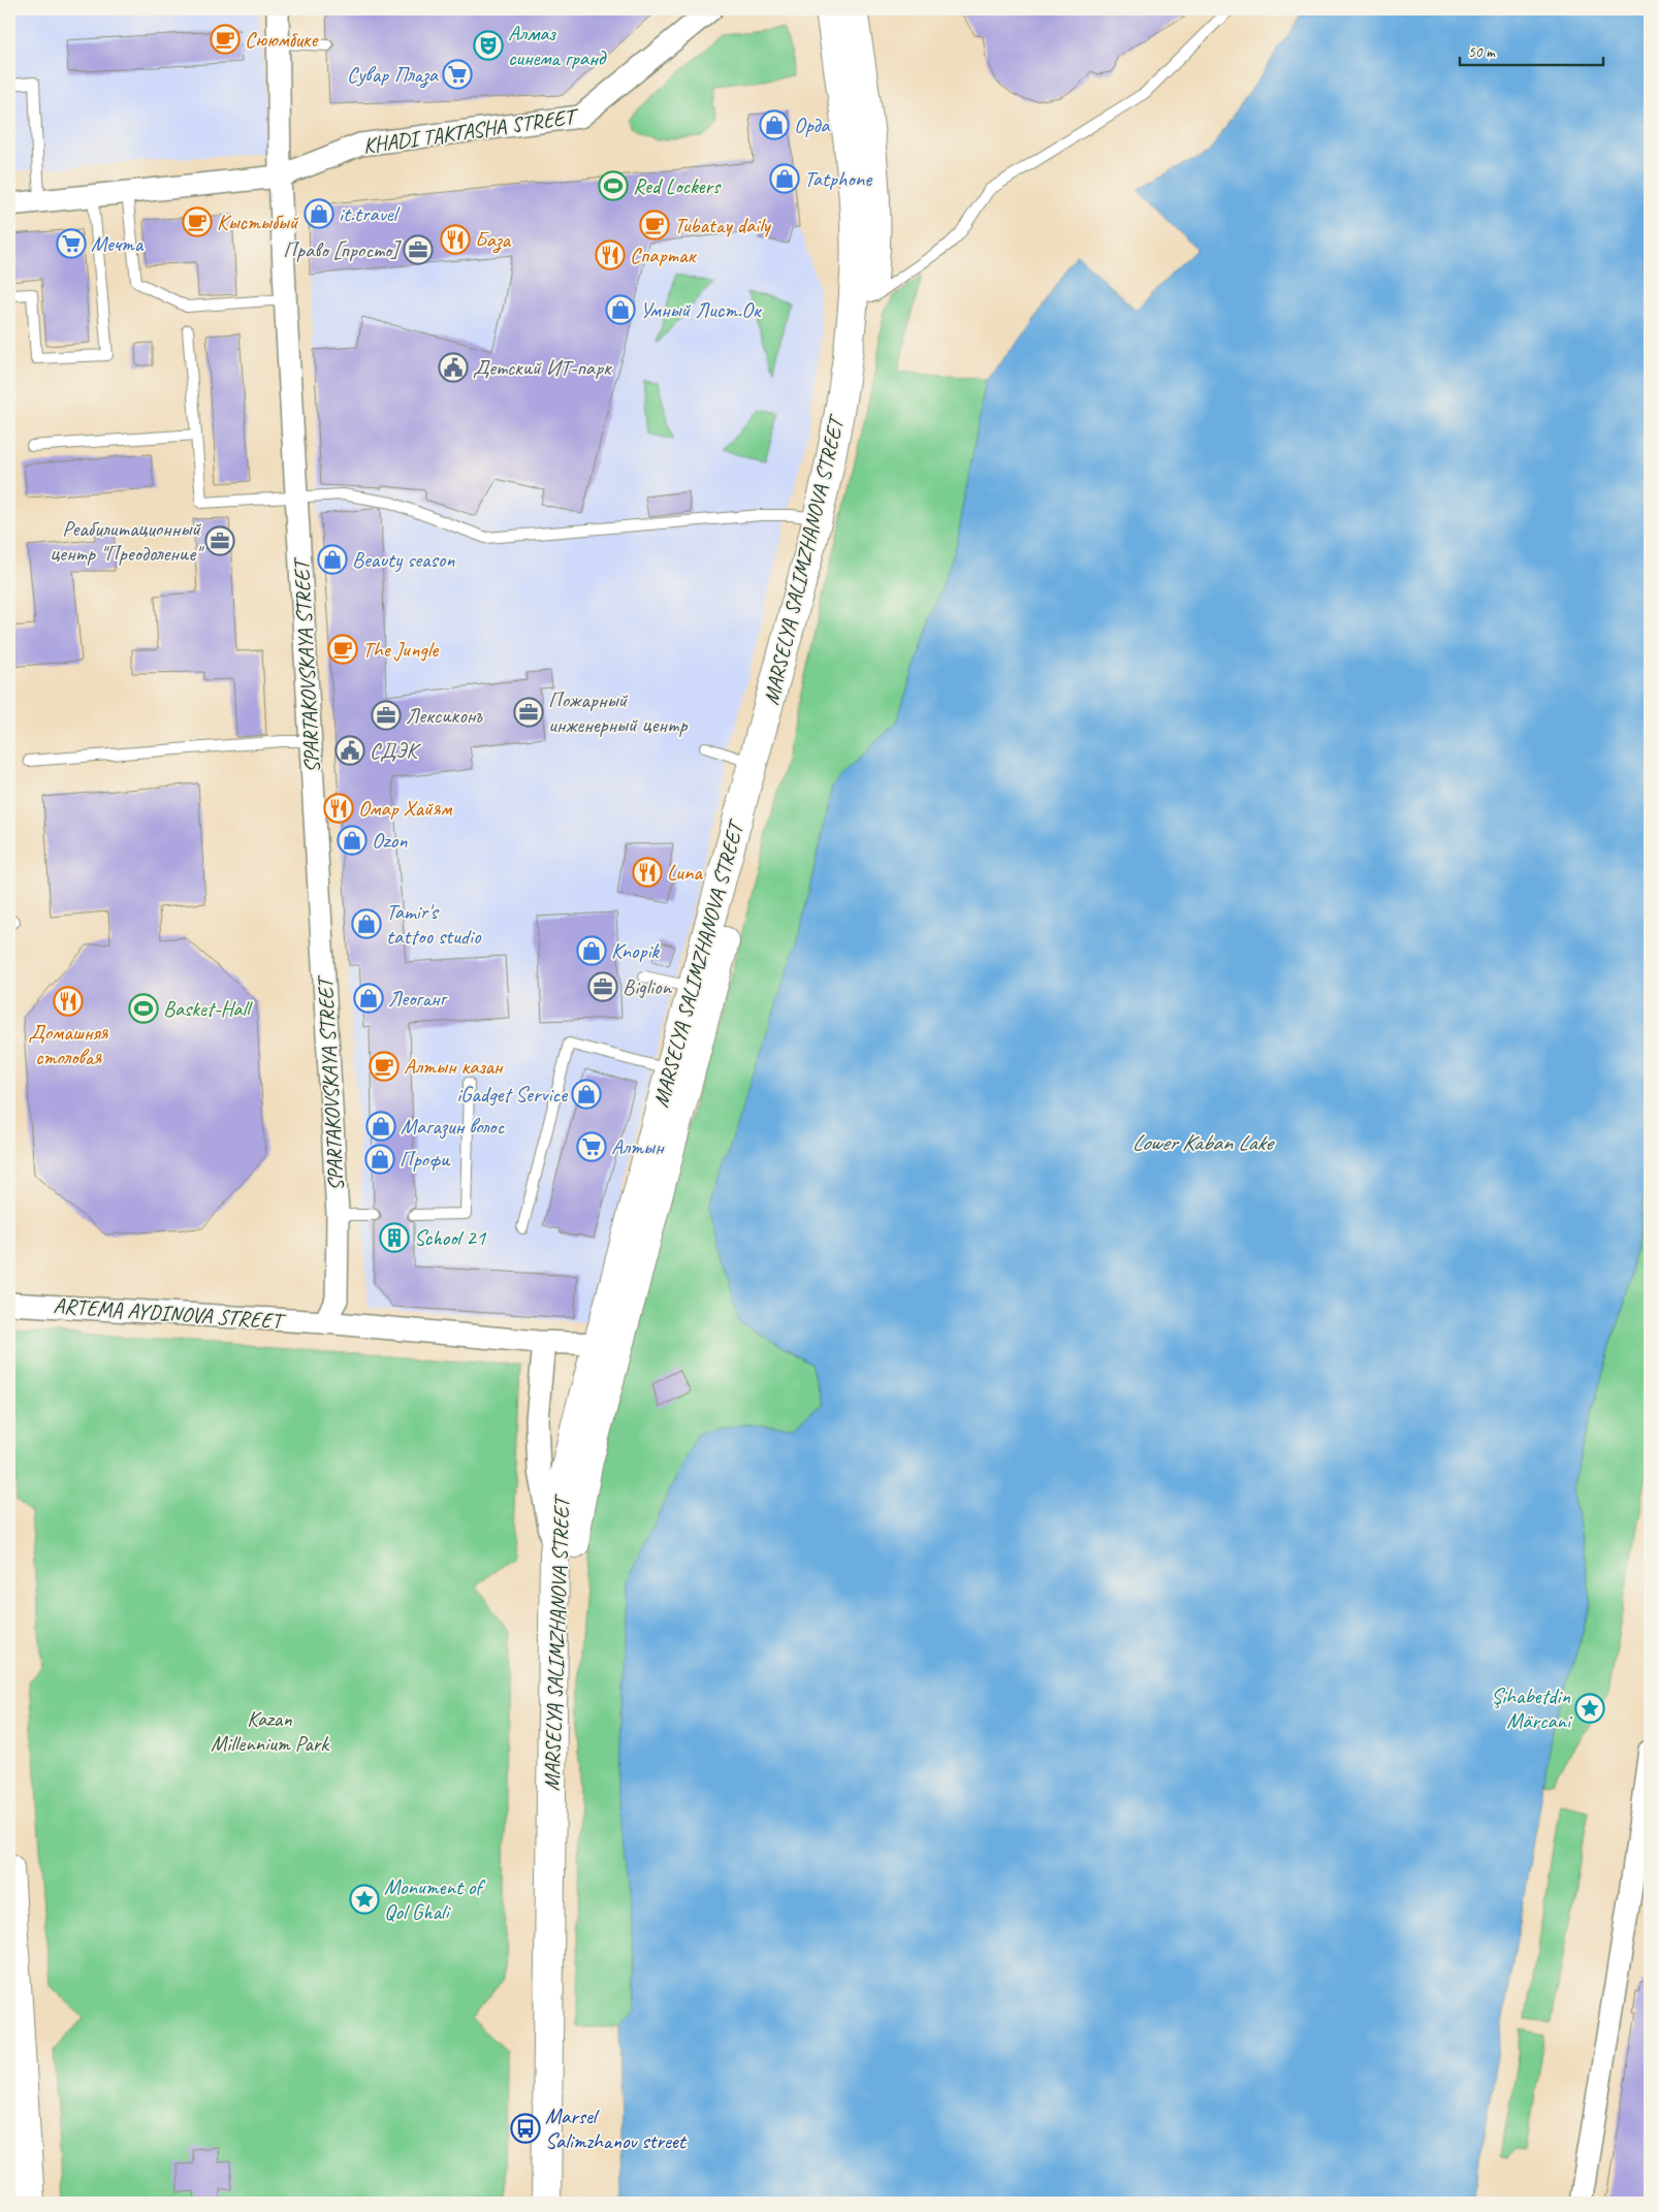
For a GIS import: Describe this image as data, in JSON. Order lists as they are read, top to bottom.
{
  "streets": {
    "main road": ["MARSELYA SALIMZHANOVA STREET"],
    "street": ["KHADI TAKTASHA STREET", "SPARTAKOVSKAYA STREET", "ARTEMA AYDINOVA STREET"]
  },
  "crossings": [
    ["KHADI TAKTASHA STREET", "SPARTAKOVSKAYA STREET"],
    ["MARSELYA SALIMZHANOVA STREET", "ARTEMA AYDINOVA STREET"],
    ["SPARTAKOVSKAYA STREET", "ARTEMA AYDINOVA STREET"]
  ],
  "water": ["Lower Kaban Lake"],
  "parks": ["Kazan Millennium Park"],
  "places": {
    "cafe": [
      "Сююмбике",
      "Кыстыбый",
      "Tubatay daily",
      "The Jungle",
      "Алтын казан"
    ],
    "theatre": ["Алмаз синема гранд"],
    "supermarket": ["Сувар Плаза", "Мечта", "Алтын"],
    "shop": [
      "Орда",
      "Tatphone",
      "it.travel",
      "Умный Лист.Ок",
      "Beauty season",
      "Ozon",
      "Tamir's tattoo studio",
      "Knopik",
      "Леоганг",
      "iGadget Service",
      "Магазин волос",
      "Профи"
    ],
    "sports": ["Red Lockers", "Basket-Hall"],
    "restaurant": [
      "База",
      "Спартак",
      "Омар Хайям",
      "Luna",
      "Домашняя столовая"
    ],
    "office": [
      "Право [просто]",
      "Реабилитационный центр \"Преодоление\"",
      "Пожарный инженерный центр",
      "Лексиконъ",
      "Biglion"
    ],
    "public building": ["Детский ИТ-парк", "СДЭК"],
    "building": ["School 21"],
    "place": ["Şihabetdin Märcani", "Monument of Qol Ghali"],
    "bus stop": ["Marsel Salimzhanov street"]
  },
  "scale_bar": "50 m"
}
